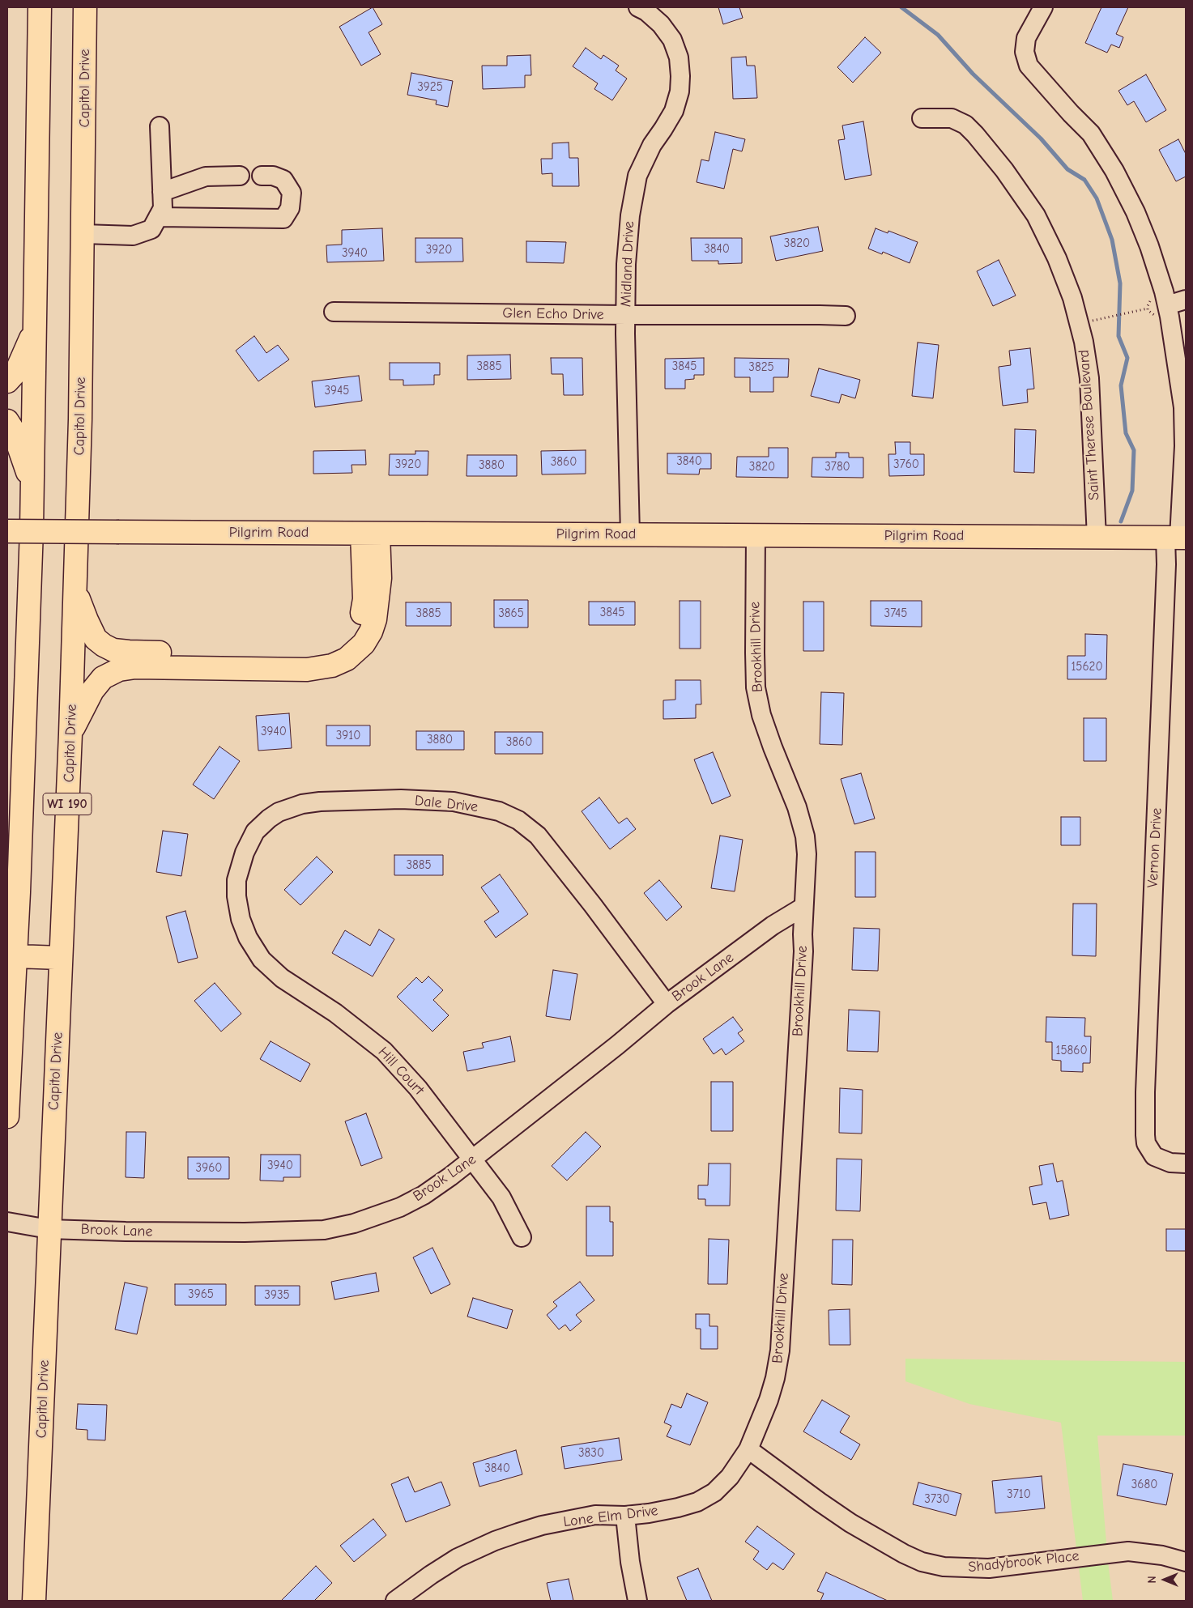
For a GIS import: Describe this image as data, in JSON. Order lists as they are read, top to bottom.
{
  "streets": {
    "main road": ["Capitol Drive", "Pilgrim Road", "WI 190"],
    "street": [
      "Midland Drive",
      "Glen Echo Drive",
      "Saint Therese Boulevard",
      "Brookhill Drive",
      "Dale Drive",
      "Vernon Drive",
      "Brook Lane",
      "Hill Court",
      "Lone Elm Drive",
      "Shadybrook Place"
    ]
  },
  "crossings": [
    ["Capitol Drive", "Brook Lane"],
    ["Midland Drive", "Glen Echo Drive"],
    ["Midland Drive", "Pilgrim Road"],
    ["Saint Therese Boulevard", "Pilgrim Road"],
    ["Pilgrim Road", "Brookhill Drive"],
    ["Pilgrim Road", "Vernon Drive"],
    ["Brookhill Drive", "Brook Lane"],
    ["Brookhill Drive", "Lone Elm Drive"],
    ["Brookhill Drive", "Shadybrook Place"],
    ["Dale Drive", "Brook Lane"],
    ["Dale Drive", "Hill Court"],
    ["Brook Lane", "Hill Court"],
    ["Lone Elm Drive", "Shadybrook Place"]
  ],
  "house_numbers": [
    "3925",
    "3820",
    "3840",
    "3920",
    "3940",
    "3885",
    "3845",
    "3825",
    "3945",
    "3840",
    "3860",
    "3920",
    "3760",
    "3880",
    "3820",
    "3780",
    "3845",
    "3885",
    "3865",
    "3745",
    "15620",
    "3940",
    "3910",
    "3880",
    "3860",
    "3885",
    "15860",
    "3940",
    "3960",
    "3965",
    "3935",
    "3830",
    "3840",
    "3680",
    "3710",
    "3730"
  ],
  "north": "left"
}
